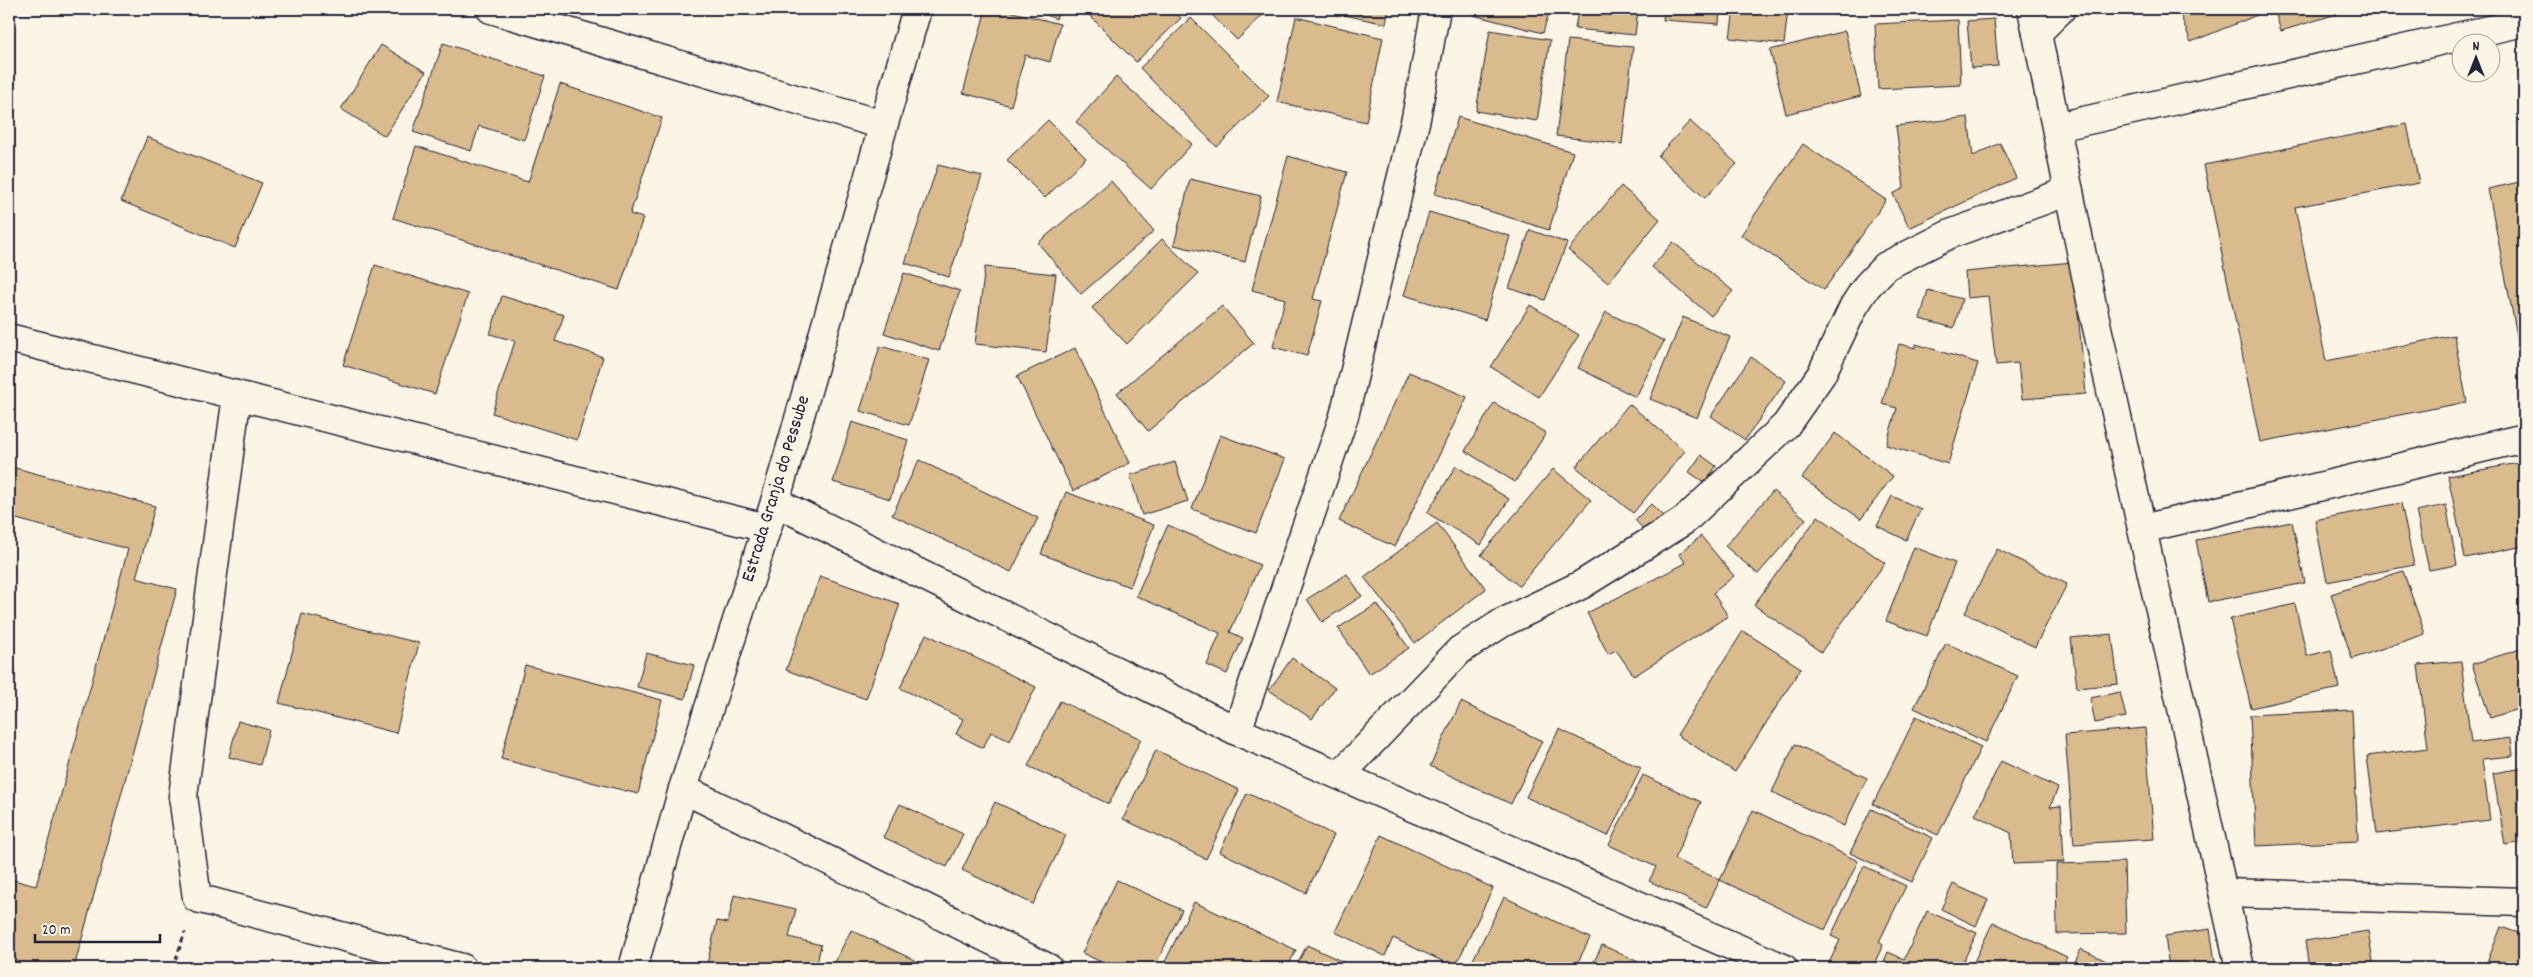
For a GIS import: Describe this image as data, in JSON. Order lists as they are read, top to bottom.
{
  "streets": {
    "street": ["Estrada Granja do Pessube"]
  },
  "scale_bar": "20 m",
  "north": "top"
}
